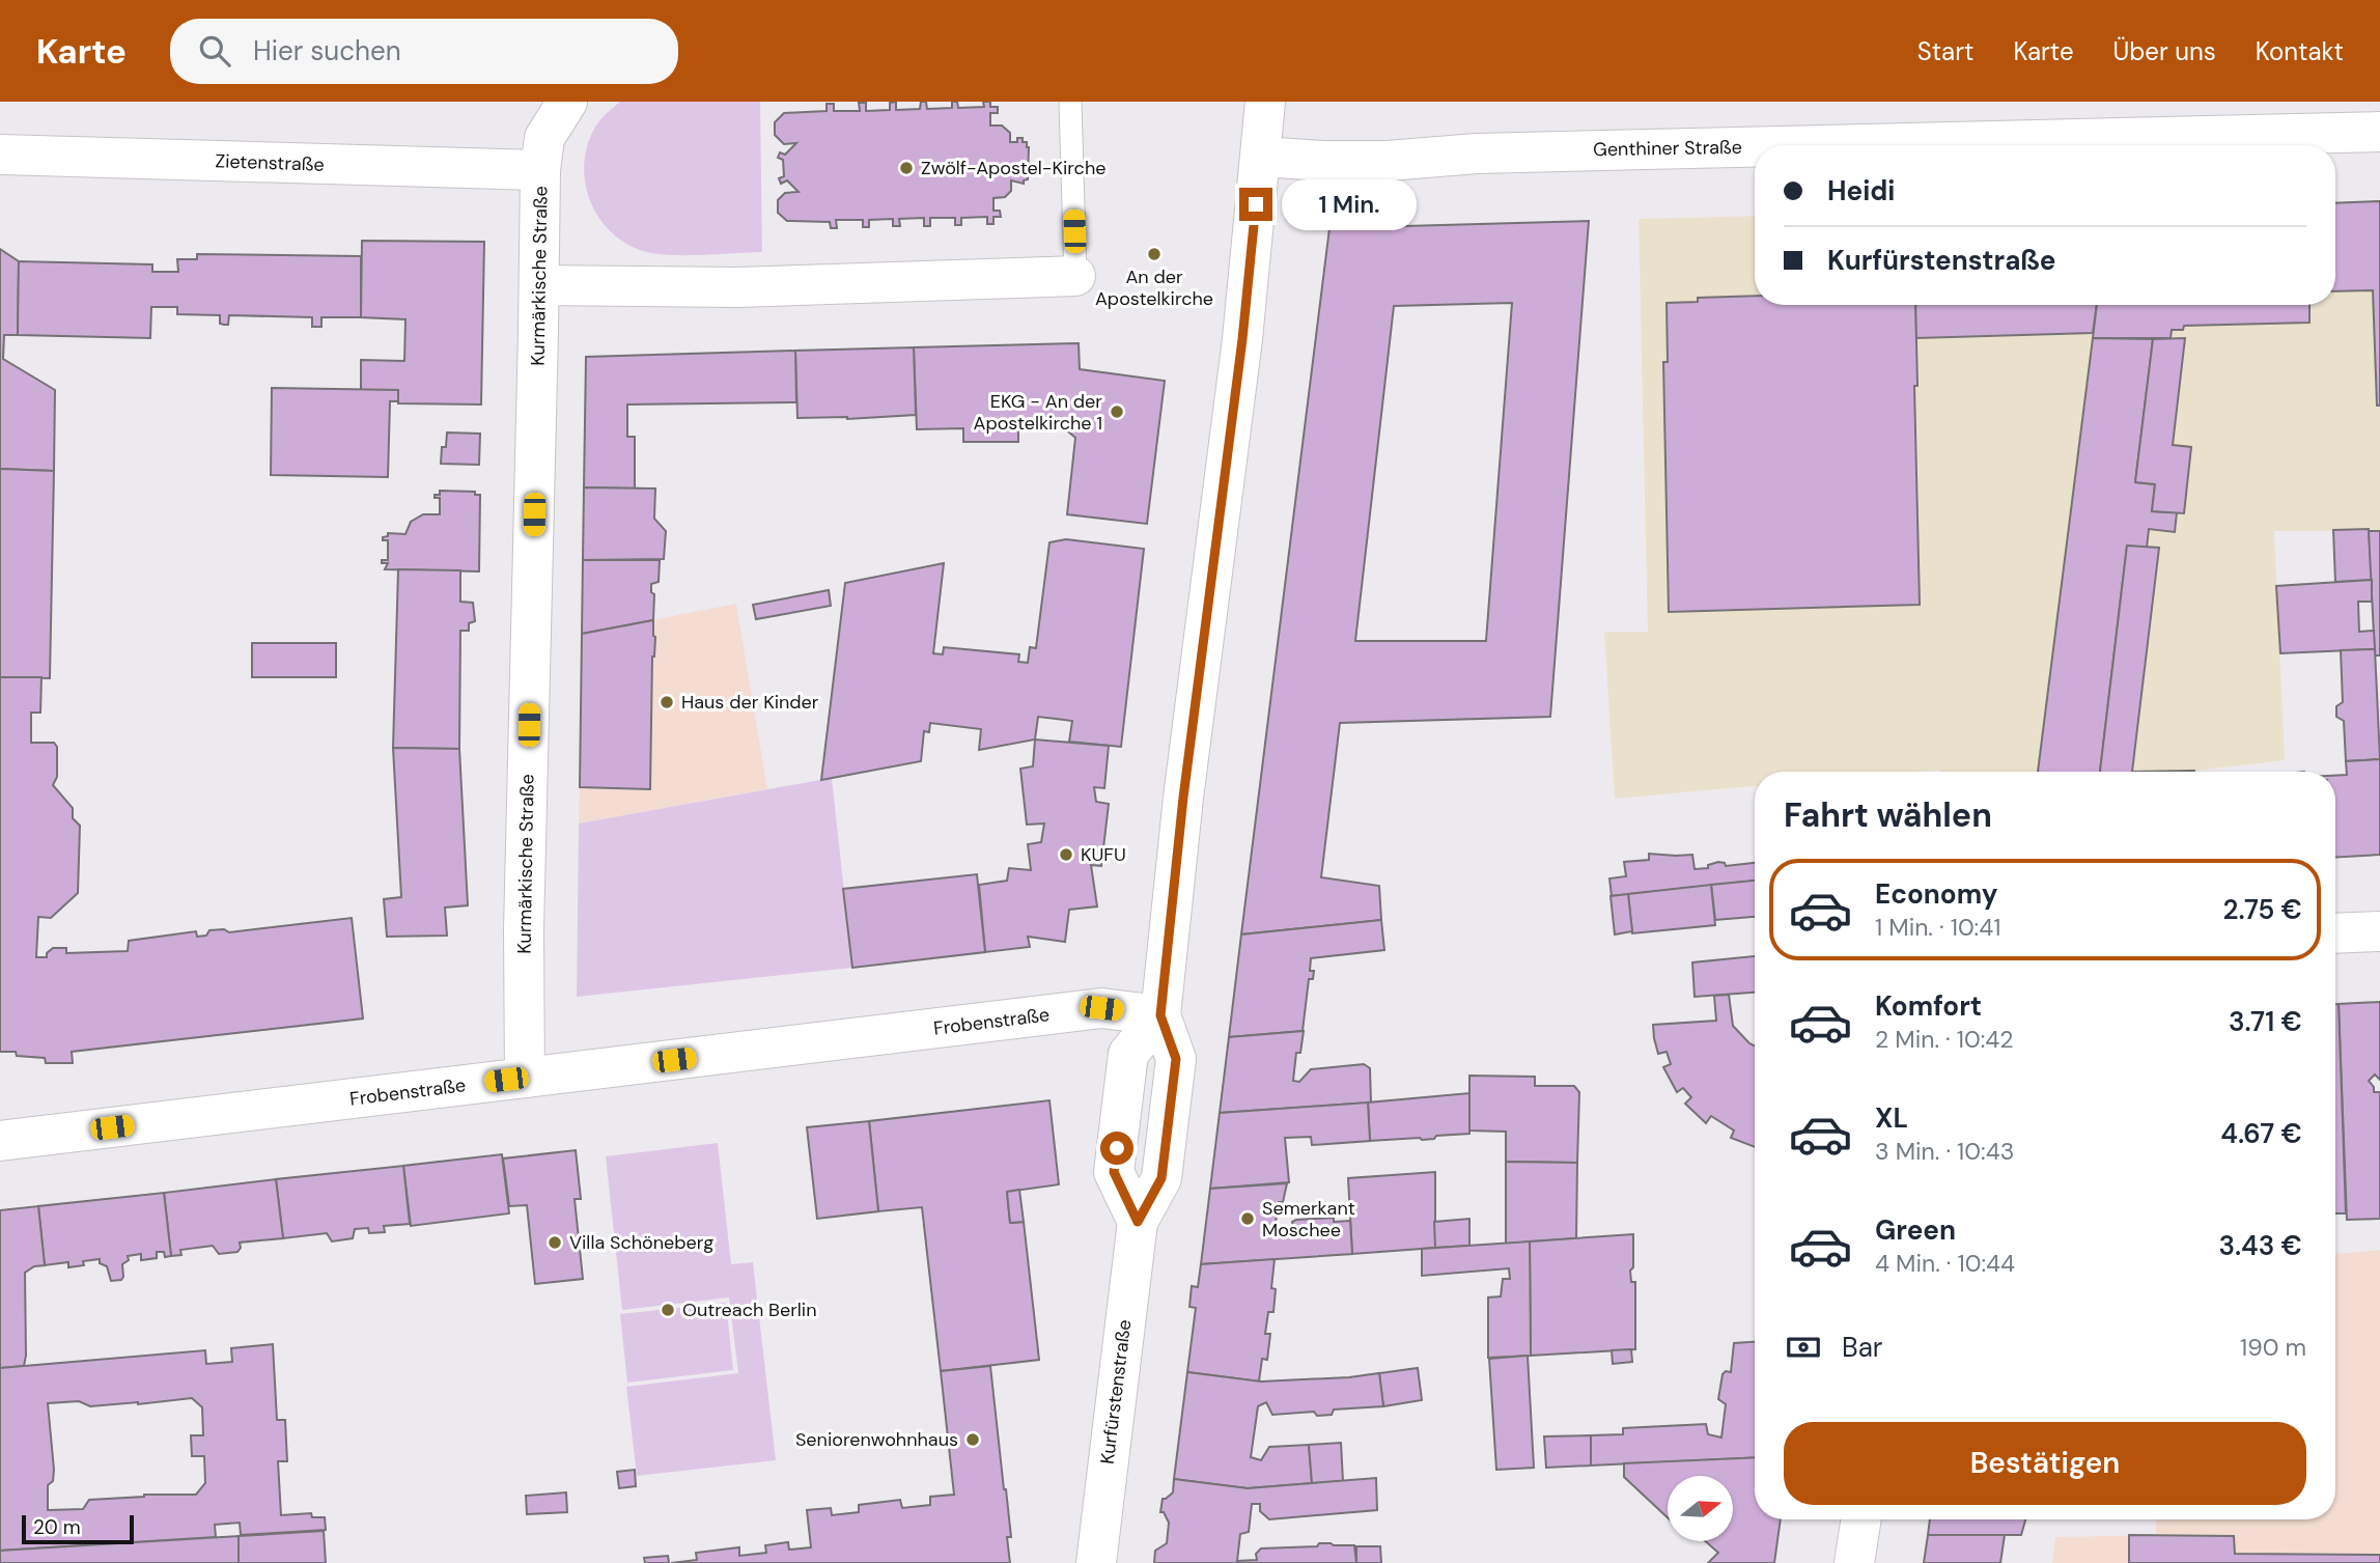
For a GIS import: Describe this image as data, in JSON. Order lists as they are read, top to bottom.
{
  "streets": {
    "street": [
      "Genthiner Straße",
      "Zietenstraße",
      "Kurmärkische Straße",
      "Frobenstraße",
      "Kurfürstenstraße"
    ]
  },
  "crossings": [
    ["Zietenstraße", "Kurmärkische Straße"],
    ["Kurmärkische Straße", "Frobenstraße"],
    ["Frobenstraße", "Kurfürstenstraße"]
  ],
  "places": [
    "Zwölf-Apostel-Kirche",
    "An der Apostelkirche",
    "EKG - An der Apostelkirche 1",
    "Haus der Kinder",
    "KUFU",
    "Semerkant Moschee",
    "Villa Schöneberg",
    "Outreach Berlin",
    "Seniorenwohnhaus"
  ],
  "scale_bar": "20 m",
  "north": "right",
  "page": {
    "header": "Karte",
    "search": "Hier suchen",
    "nav": [
      "Start",
      "Karte",
      "Über uns",
      "Kontakt"
    ],
    "banner": ["Heidi", "Kurfürstenstraße"],
    "bubble": "1 Min.",
    "heading": "Fahrt wählen",
    "list": [
      {
        "name": "Economy",
        "note": "1 Min. · 10:41",
        "value": "2.75 €"
      },
      {
        "name": "Komfort",
        "note": "2 Min. · 10:42",
        "value": "3.71 €"
      },
      {
        "name": "XL",
        "note": "3 Min. · 10:43",
        "value": "4.67 €"
      },
      {
        "name": "Green",
        "note": "4 Min. · 10:44",
        "value": "3.43 €"
      }
    ],
    "pay": ["Bar", "190 m"],
    "buttons": "Bestätigen",
    "scale": "20 m"
  }
}
